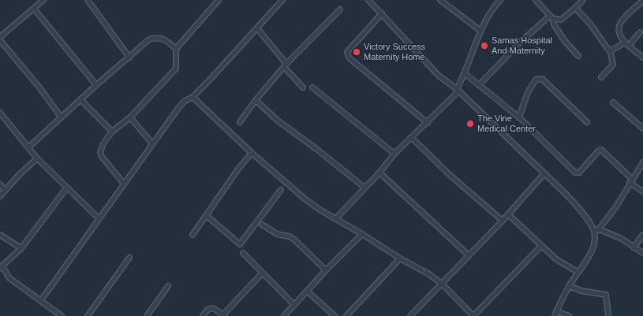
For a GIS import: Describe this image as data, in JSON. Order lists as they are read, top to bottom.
{
  "places": ["Samas Hospital And Maternity", "Victory Success Maternity Home", "The Vine Medical Center"]
}
